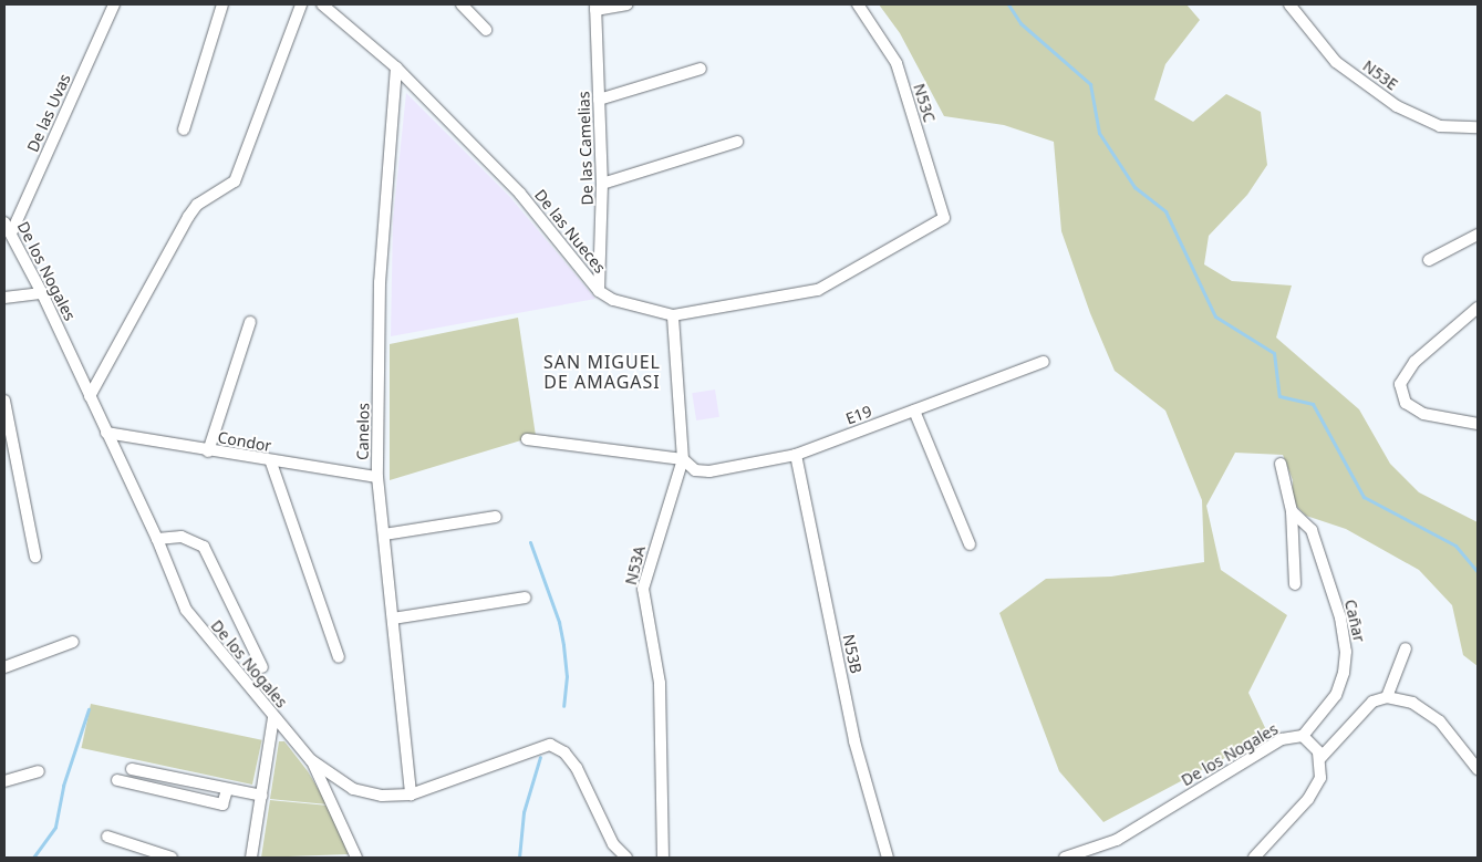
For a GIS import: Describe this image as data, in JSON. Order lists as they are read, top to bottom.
{
  "streets": {
    "street": [
      "N53E",
      "N53C",
      "De las Uvas",
      "De las Camelias",
      "De las Nueces",
      "De los Nogales",
      "E19",
      "Canelos",
      "Condor",
      "N53A",
      "Cañar",
      "N53B"
    ]
  },
  "crossings": [
    ["N53C", "De las Nueces"],
    ["De las Uvas", "De los Nogales"],
    ["De las Camelias", "De las Nueces"],
    ["De las Nueces", "Canelos"],
    ["De las Nueces", "N53A"],
    ["De los Nogales", "Canelos"],
    ["De los Nogales", "Condor"],
    ["De los Nogales", "Cañar"],
    ["E19", "N53A"],
    ["E19", "N53B"],
    ["Canelos", "Condor"]
  ],
  "districts": ["SAN MIGUEL DE AMAGASI"]
}
